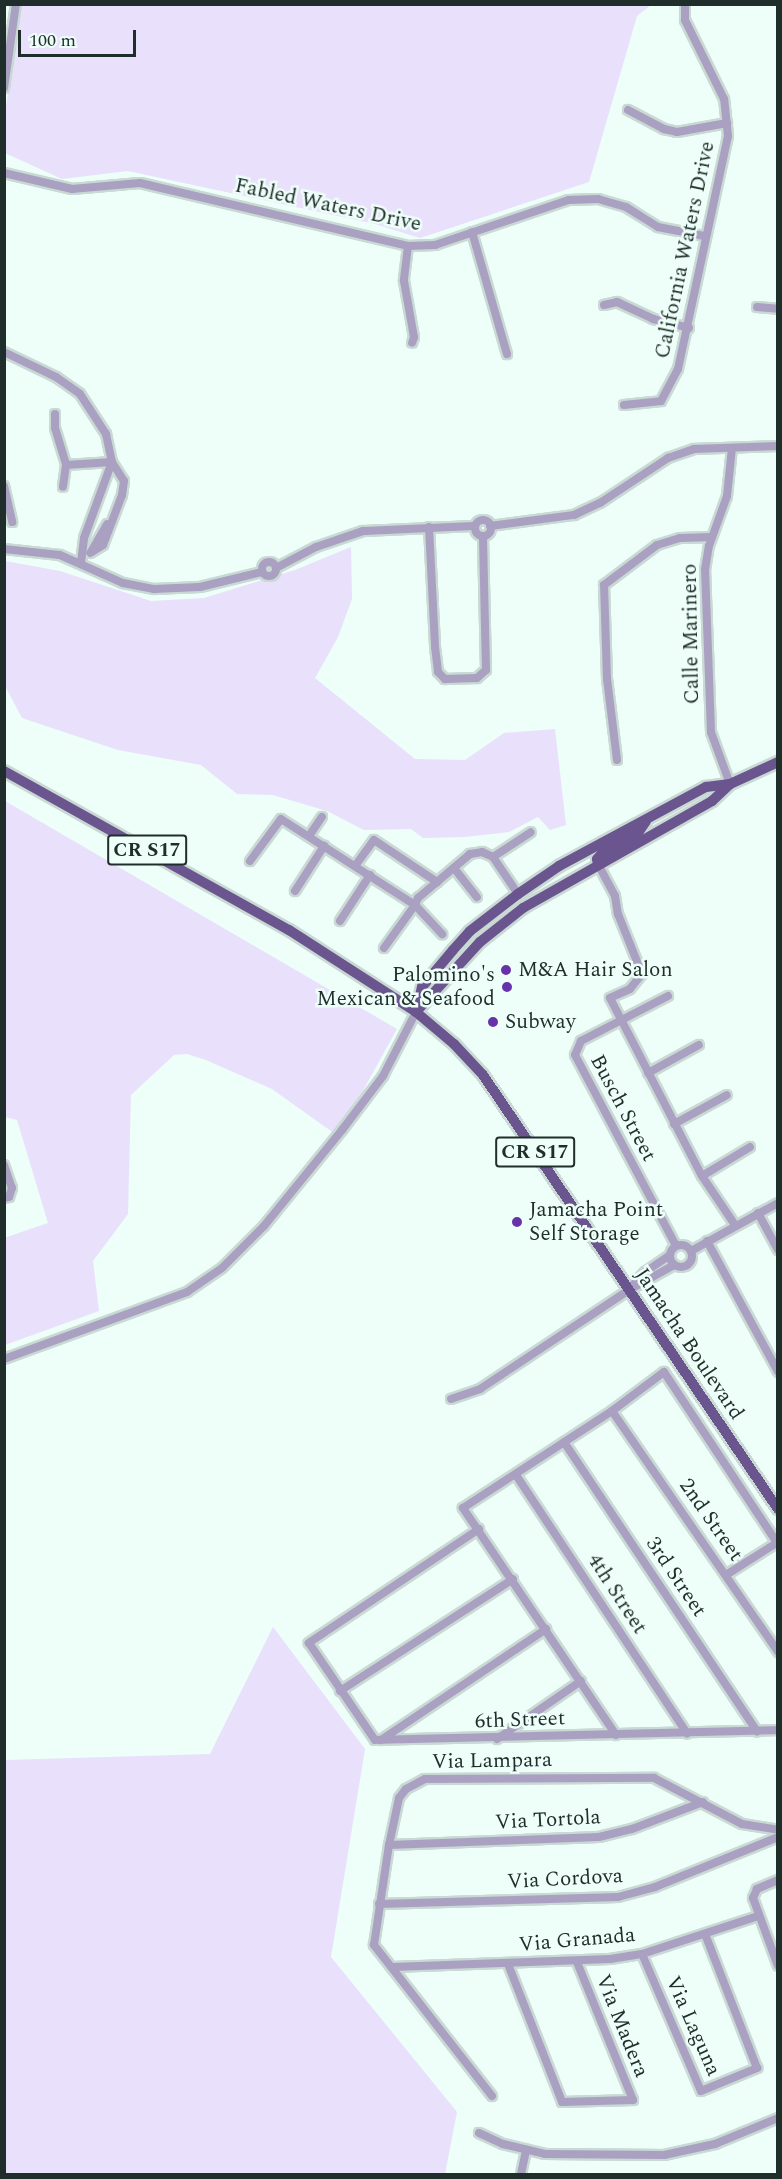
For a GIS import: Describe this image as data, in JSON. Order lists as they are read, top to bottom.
{
  "streets": {
    "main road": ["CR S17", "Jamacha Boulevard"],
    "street": [
      "Fabled Waters Drive",
      "California Waters Drive",
      "Calle Marinero",
      "Busch Street",
      "2nd Street",
      "3rd Street",
      "4th Street",
      "6th Street",
      "Via Lampara",
      "Via Tortola",
      "Via Cordova",
      "Via Granada",
      "Via Madera",
      "Via Laguna"
    ]
  },
  "crossings": [
    ["Fabled Waters Drive", "California Waters Drive"],
    ["3rd Street", "6th Street"],
    ["4th Street", "6th Street"],
    ["Via Lampara", "Via Tortola"],
    ["Via Lampara", "Via Cordova"],
    ["Via Lampara", "Via Granada"],
    ["Via Granada", "Via Madera"],
    ["Via Granada", "Via Laguna"]
  ],
  "places": [
    "M&A Hair Salon",
    "Palomino's Mexican & Seafood",
    "Subway",
    "Jamacha Point Self Storage"
  ],
  "scale_bar": "100 m"
}
